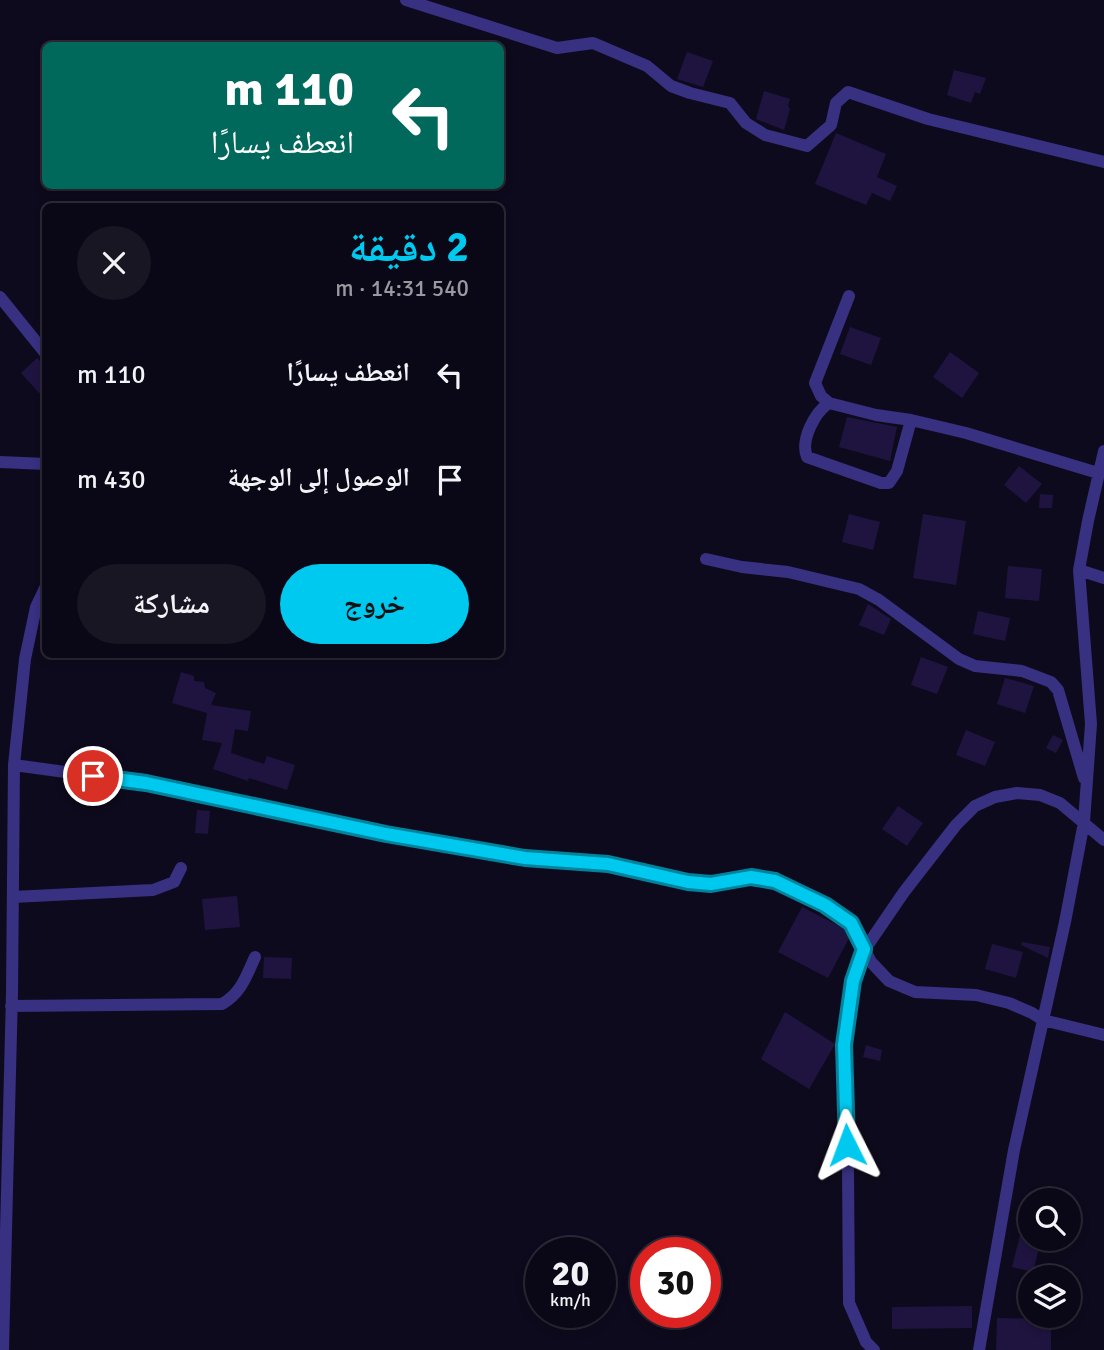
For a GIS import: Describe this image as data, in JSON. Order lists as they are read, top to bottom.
{
  "page": {
    "turn": ["110 m", "انعطف يسارًا"],
    "heading": ["2 دقيقة", "540 m · 14:31"],
    "list": [
      {
        "name": "انعطف يسارًا",
        "value": "110 m"
      },
      {
        "name": "الوصول إلى الوجهة",
        "value": "430 m"
      }
    ],
    "buttons": ["خروج", "مشاركة"],
    "speed": "20 km/h",
    "limit": "30"
  }
}
